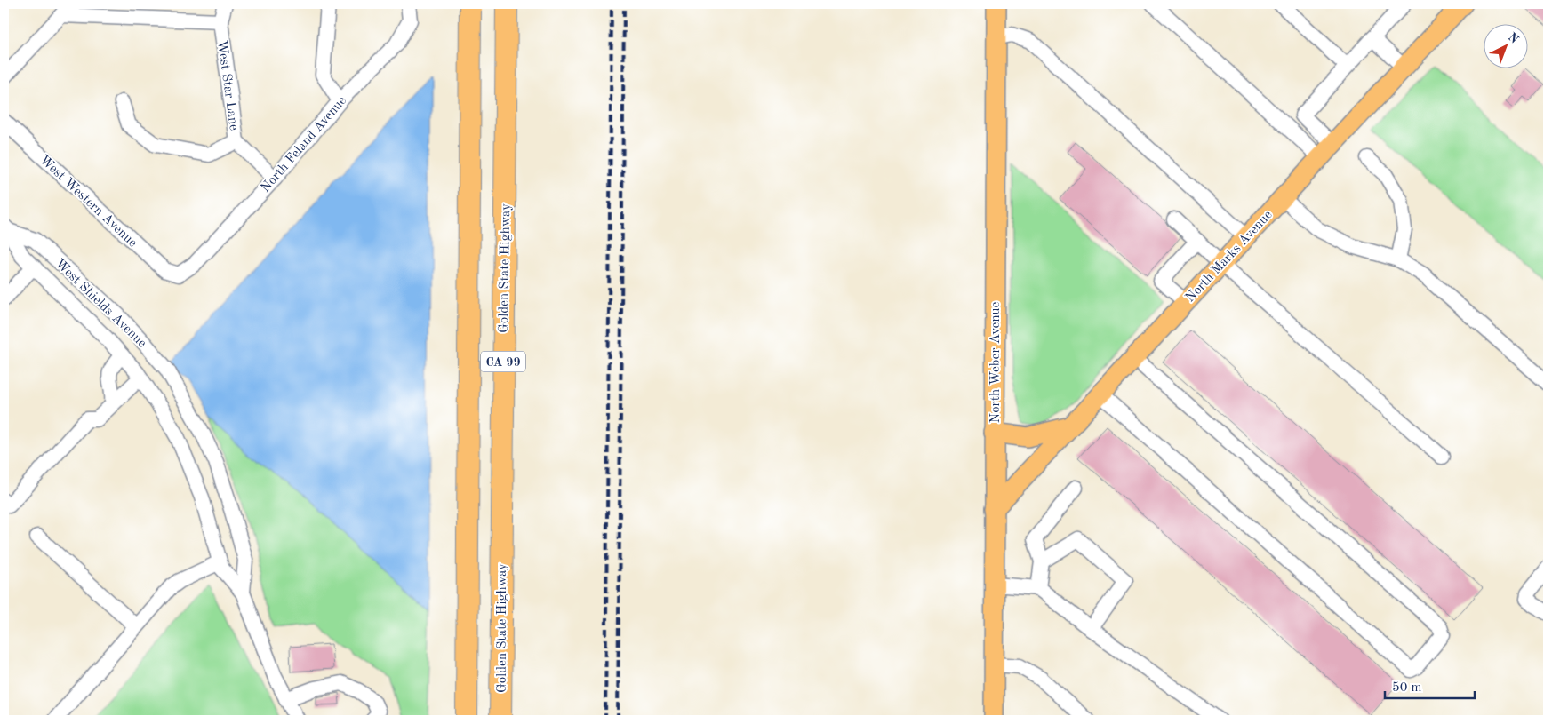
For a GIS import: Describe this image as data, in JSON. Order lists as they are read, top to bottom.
{
  "streets": {
    "highway": ["Golden State Highway", "CA 99"],
    "main road": ["North Marks Avenue", "North Weber Avenue"],
    "street": [
      "West Star Lane",
      "North Feland Avenue",
      "West Western Avenue",
      "West Shields Avenue"
    ]
  },
  "crossings": [
    ["West Star Lane", "North Feland Avenue"],
    ["North Feland Avenue", "West Western Avenue"],
    ["North Marks Avenue", "North Weber Avenue"]
  ],
  "scale_bar": "50 m",
  "north": "top right"
}
